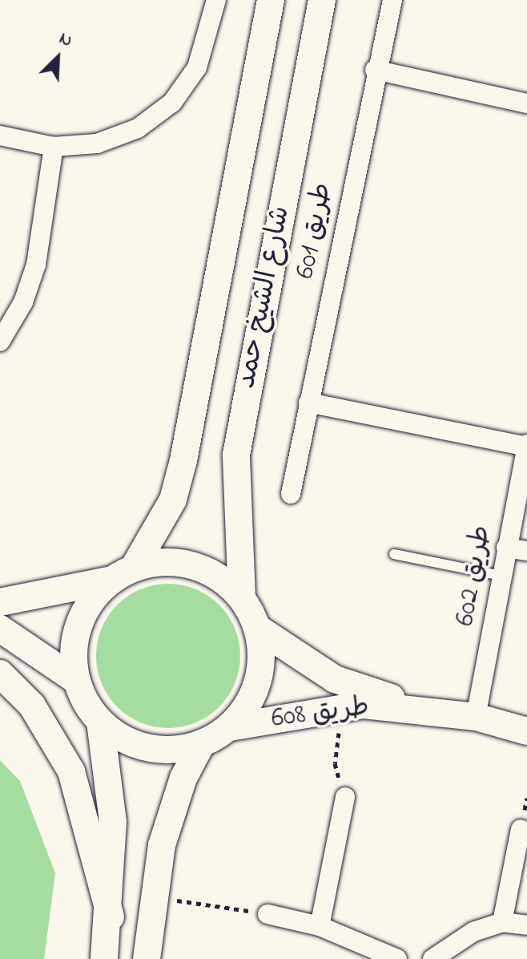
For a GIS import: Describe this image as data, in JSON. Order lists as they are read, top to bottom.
{
  "streets": {
    "main road": ["شارع الشيخ حمد", "طريق 608"],
    "street": ["طريق 601", "طريق 602"]
  },
  "crossings": [
    ["شارع الشيخ حمد", "طريق 608"],
    ["طريق 602", "طريق 608"]
  ],
  "north": "top right"
}
